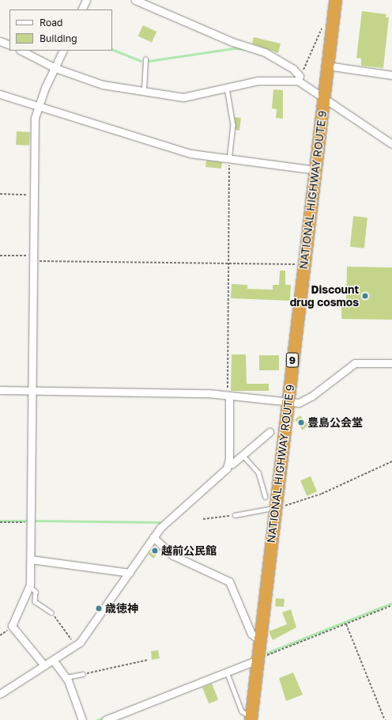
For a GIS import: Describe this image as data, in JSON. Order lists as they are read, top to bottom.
{
  "streets": {
    "highway": ["NATIONAL HIGHWAY ROUTE 9", "9"]
  },
  "places": [
    "Discount drug cosmos",
    "豊島公会堂",
    "越前公民館",
    "歳徳神"
  ],
  "legend": ["Road", "Building"]
}
